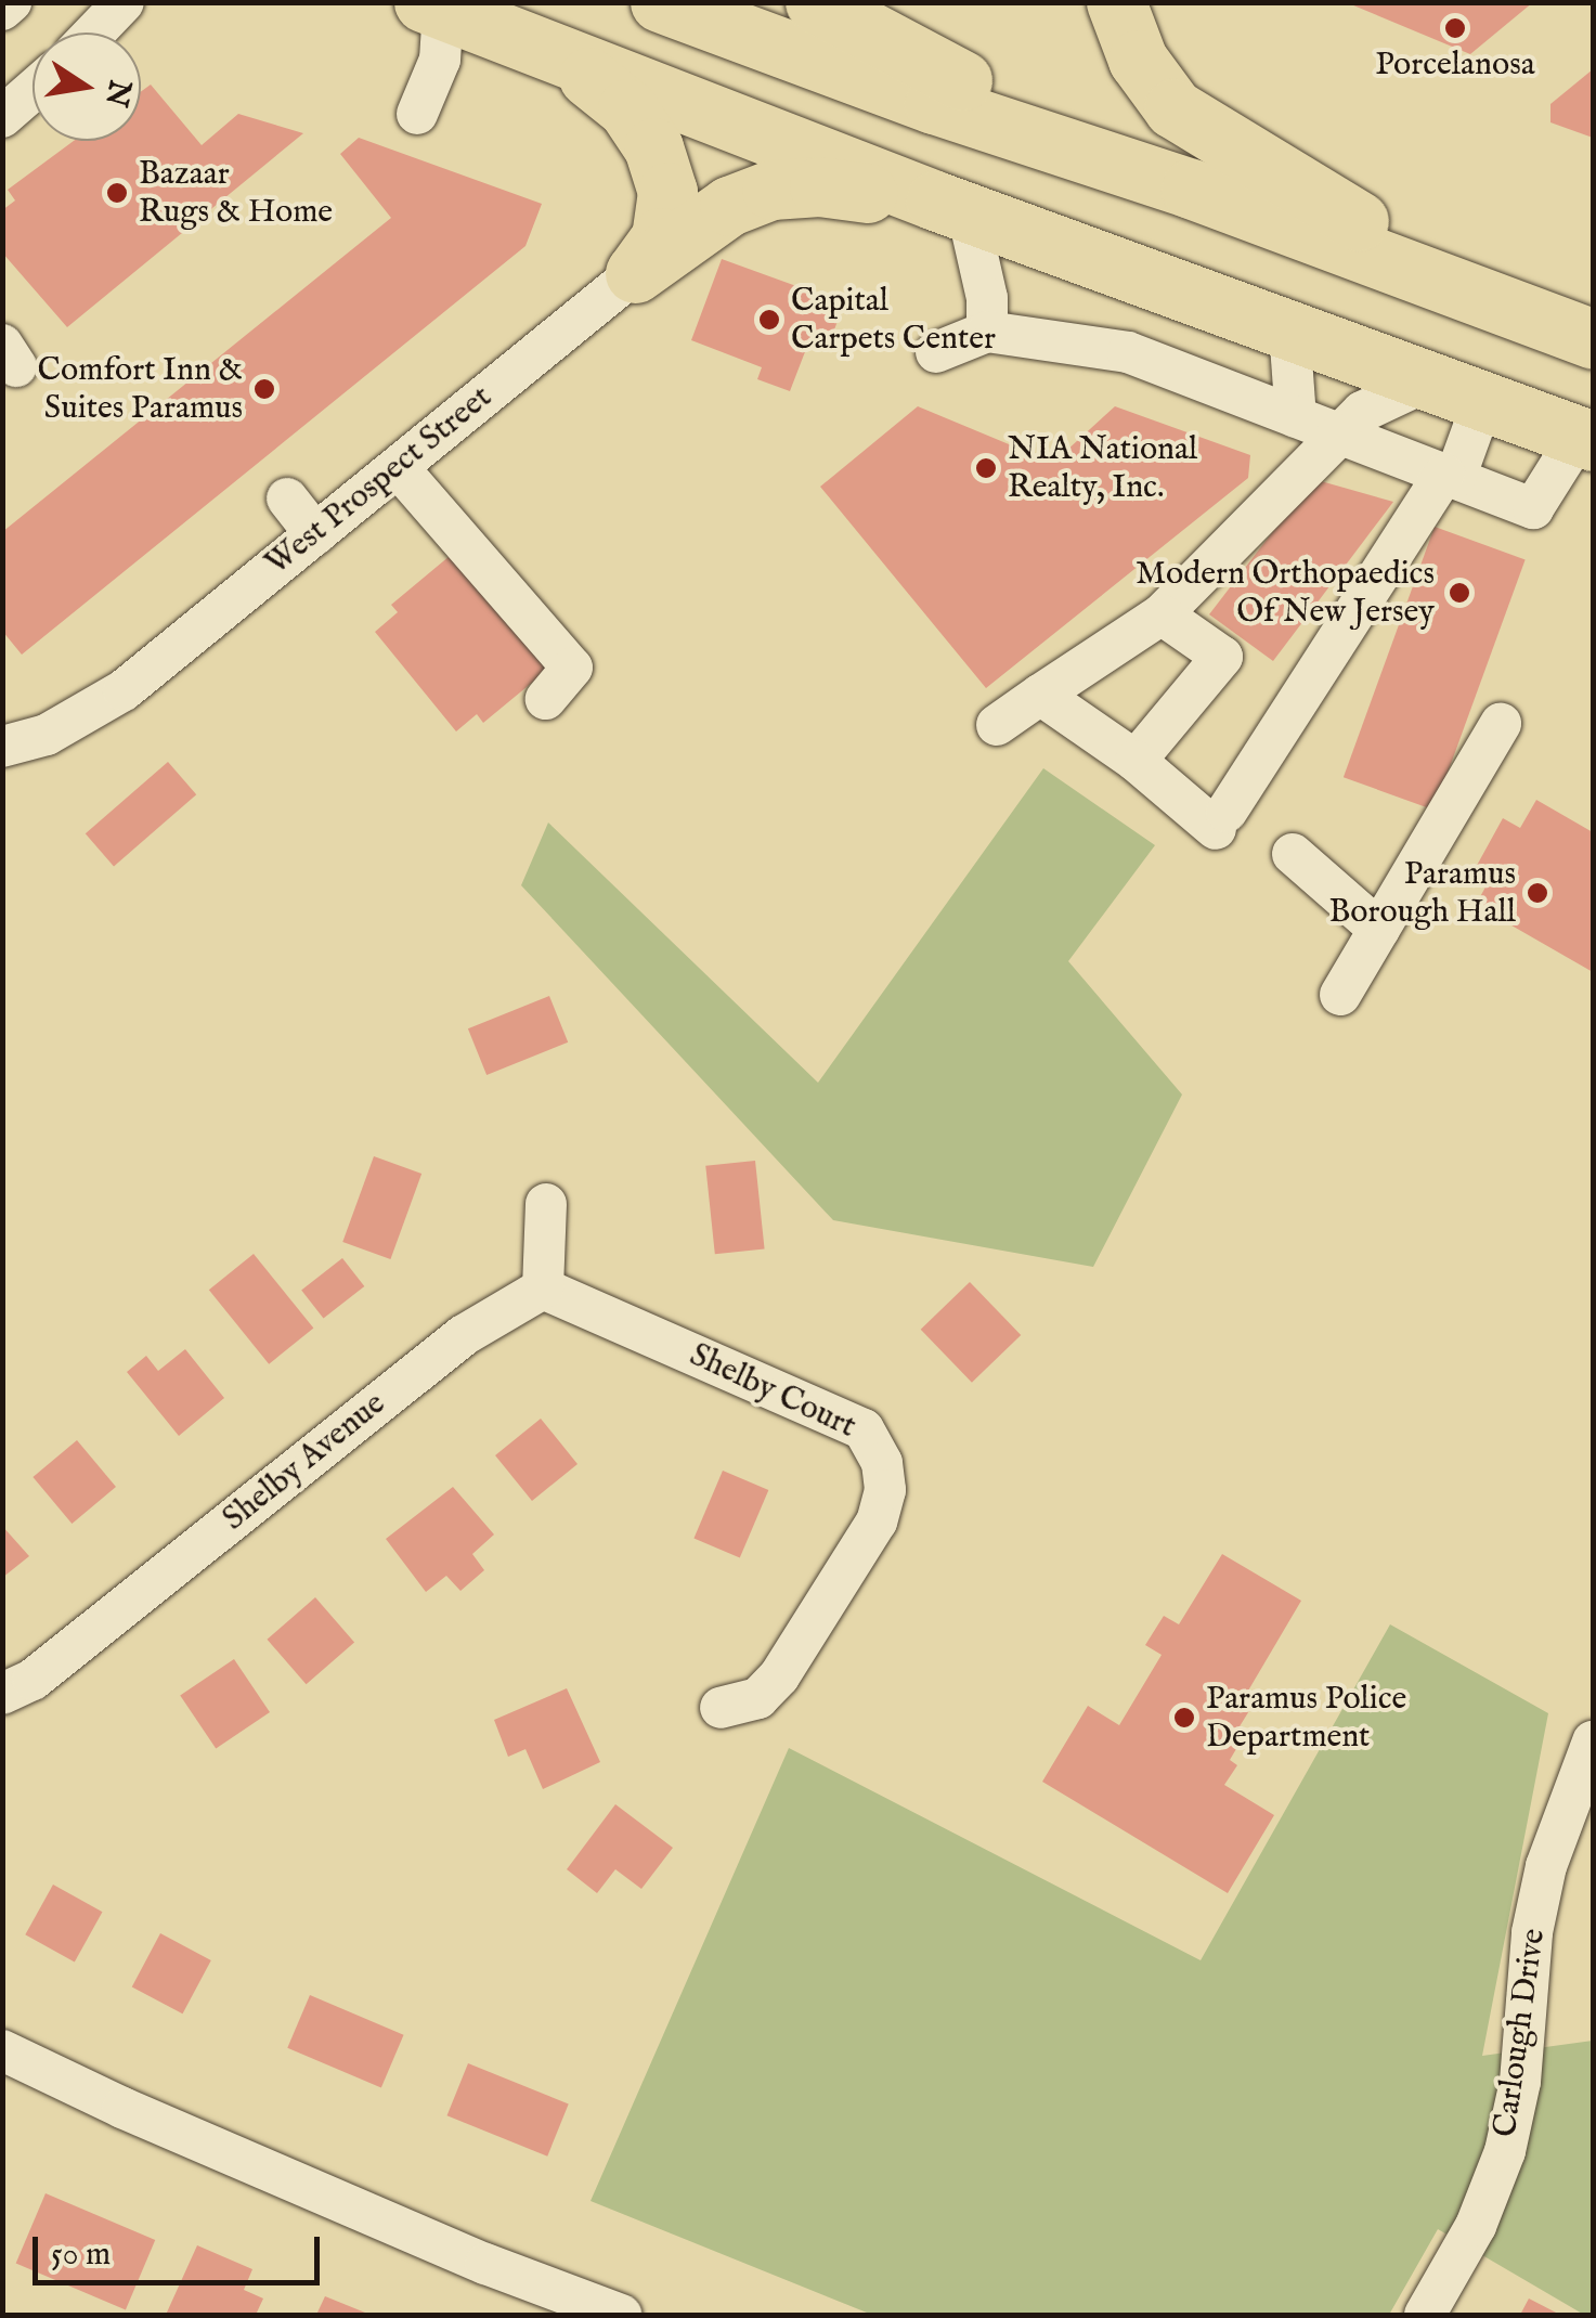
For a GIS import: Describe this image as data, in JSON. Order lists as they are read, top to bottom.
{
  "streets": {
    "street": [
      "West Prospect Street",
      "Shelby Court",
      "Shelby Avenue",
      "Carlough Drive"
    ]
  },
  "crossings": [
    ["Shelby Court", "Shelby Avenue"]
  ],
  "places": [
    "Porcelanosa",
    "Bazaar Rugs & Home",
    "Capital Carpets Center",
    "Comfort Inn & Suites Paramus",
    "NIA National Realty, Inc.",
    "Modern Orthopaedics Of New Jersey",
    "Paramus Borough Hall",
    "Paramus Police Department"
  ],
  "scale_bar": "50 m",
  "north": "right"
}
